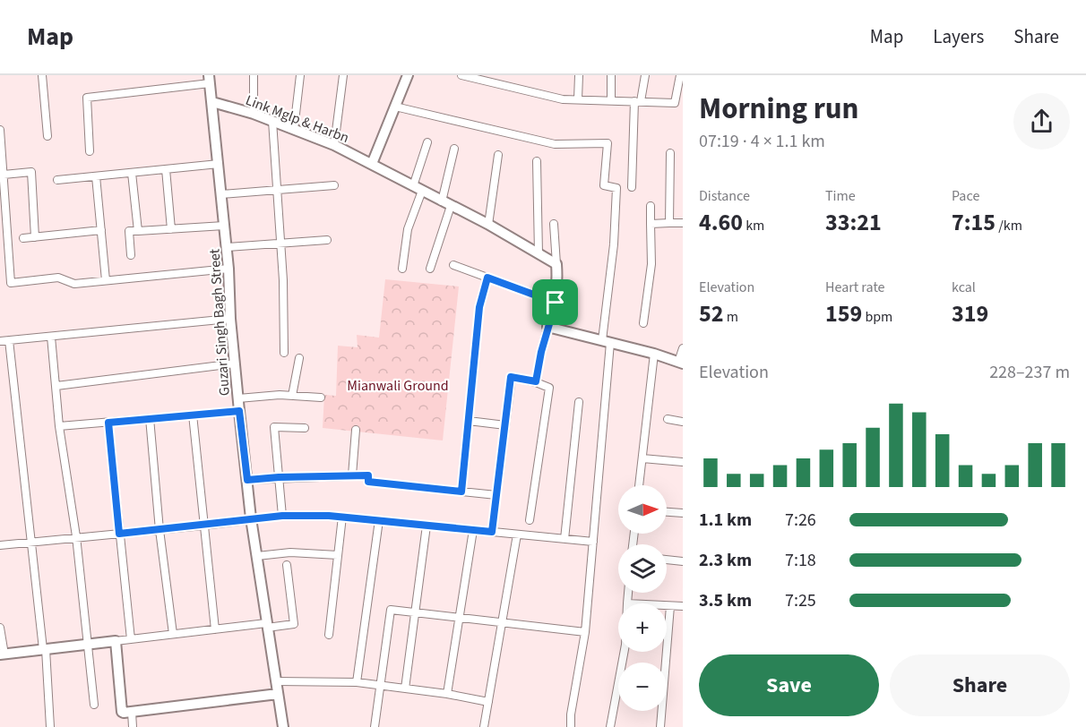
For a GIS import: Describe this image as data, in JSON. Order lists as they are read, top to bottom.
{
  "streets": {
    "street": ["Link Mglp & Harbn", "Guzari Singh Bagh Street"]
  },
  "crossings": [
    ["Link Mglp & Harbn", "Guzari Singh Bagh Street"]
  ],
  "parks": ["Mianwali Ground"],
  "north": "right",
  "page": {
    "header": "Map",
    "nav": ["Map", "Layers", "Share"],
    "heading": ["Morning run", "07:19 · 4 × 1.1 km"],
    "stats": [
      ["Distance", "4.60 km"],
      ["Time", "33:21"],
      ["Pace", "7:15 /km"],
      ["Elevation", "52 m"],
      ["Heart rate", "159 bpm"],
      ["kcal", "319"]
    ],
    "chart": ["Elevation", "228–237 m"],
    "map_buttons": ["+", "−"],
    "list": [
      {
        "name": "1.1 km",
        "note": "7:26"
      },
      {
        "name": "2.3 km",
        "note": "7:18"
      },
      {
        "name": "3.5 km",
        "note": "7:25"
      }
    ],
    "buttons": ["Save", "Share"]
  }
}
